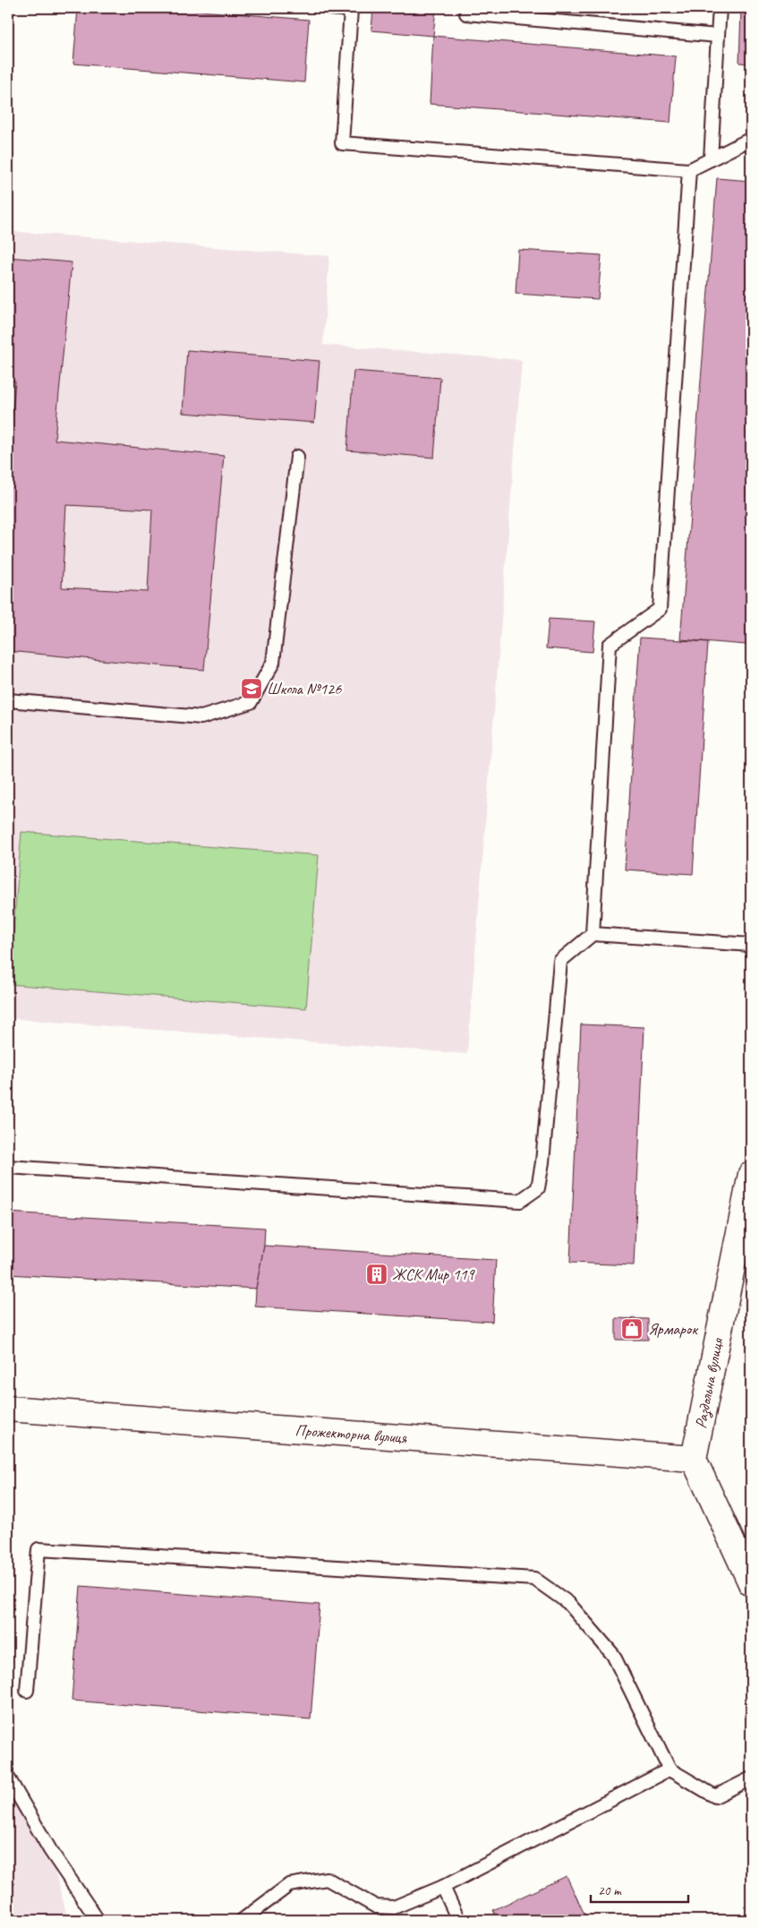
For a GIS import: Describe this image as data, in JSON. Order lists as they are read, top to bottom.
{
  "streets": {
    "street": ["Раздольна вулиця", "Прожекторна вулиця"]
  },
  "crossings": [
    ["Раздольна вулиця", "Прожекторна вулиця"]
  ],
  "places": {
    "school or university": ["Школа №126"],
    "building": ["ЖСК Мир 119"],
    "shop": ["Ярмарок"]
  },
  "scale_bar": "20 m"
}
